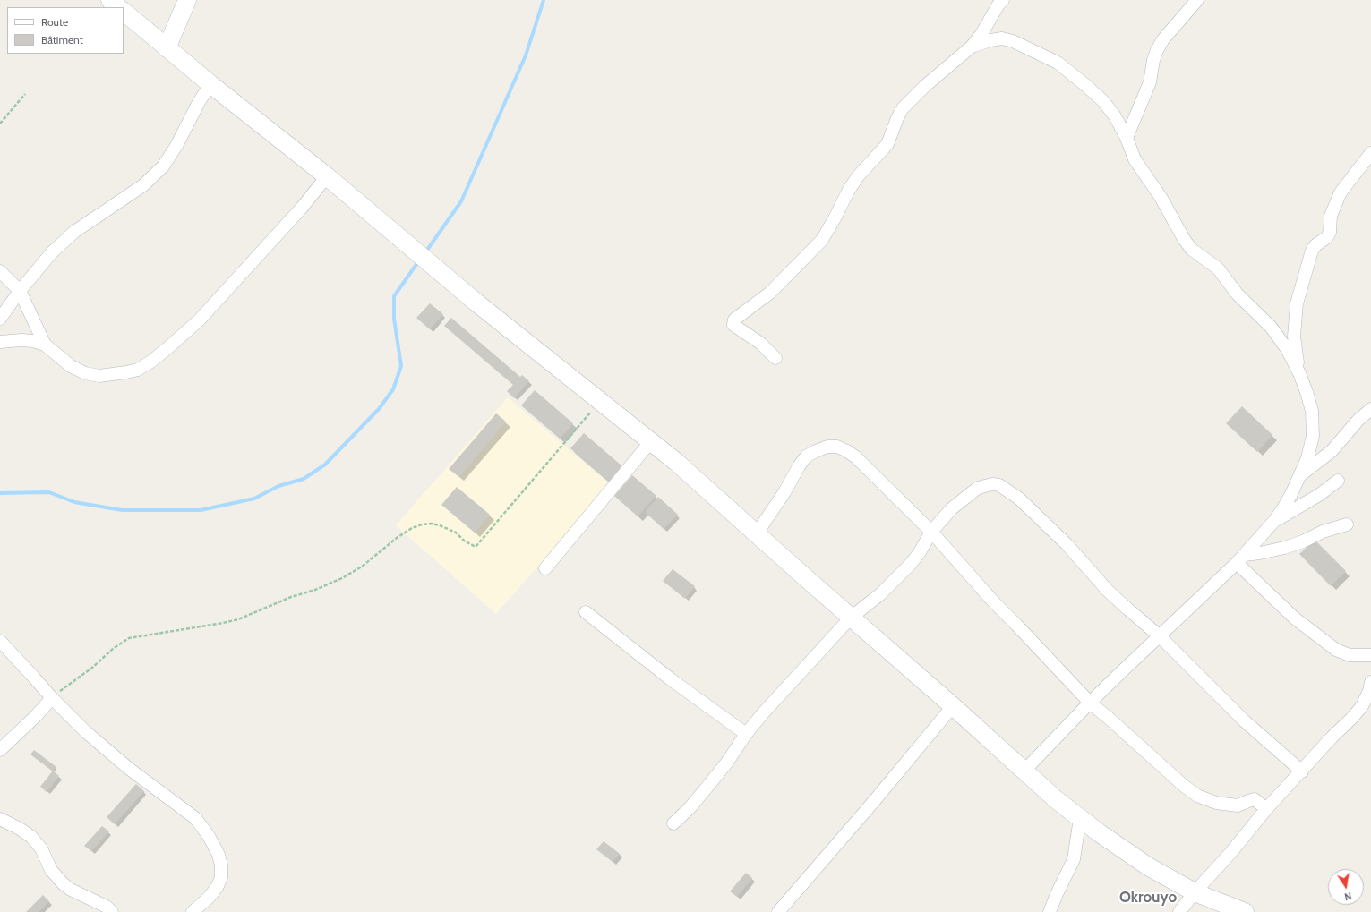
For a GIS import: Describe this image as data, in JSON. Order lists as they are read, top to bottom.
{
  "districts": ["Okrouyo"],
  "legend": ["Route", "Bâtiment"],
  "north": "bottom"
}
